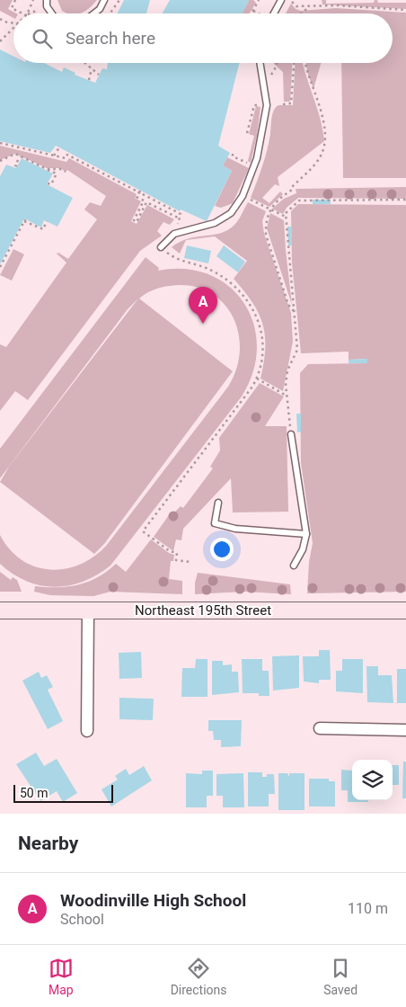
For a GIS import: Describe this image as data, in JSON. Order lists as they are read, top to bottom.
{
  "streets": {
    "main road": ["Northeast 195th Street"]
  },
  "scale_bar": "50 m",
  "page": {
    "search": "Search here",
    "pins": "A",
    "scale": "50 m",
    "heading": "Nearby",
    "list": [
      {
        "mark": "A",
        "name": "Woodinville High School",
        "note": "School",
        "value": "110 m"
      }
    ],
    "nav": ["Map", "Directions", "Saved"]
  }
}
